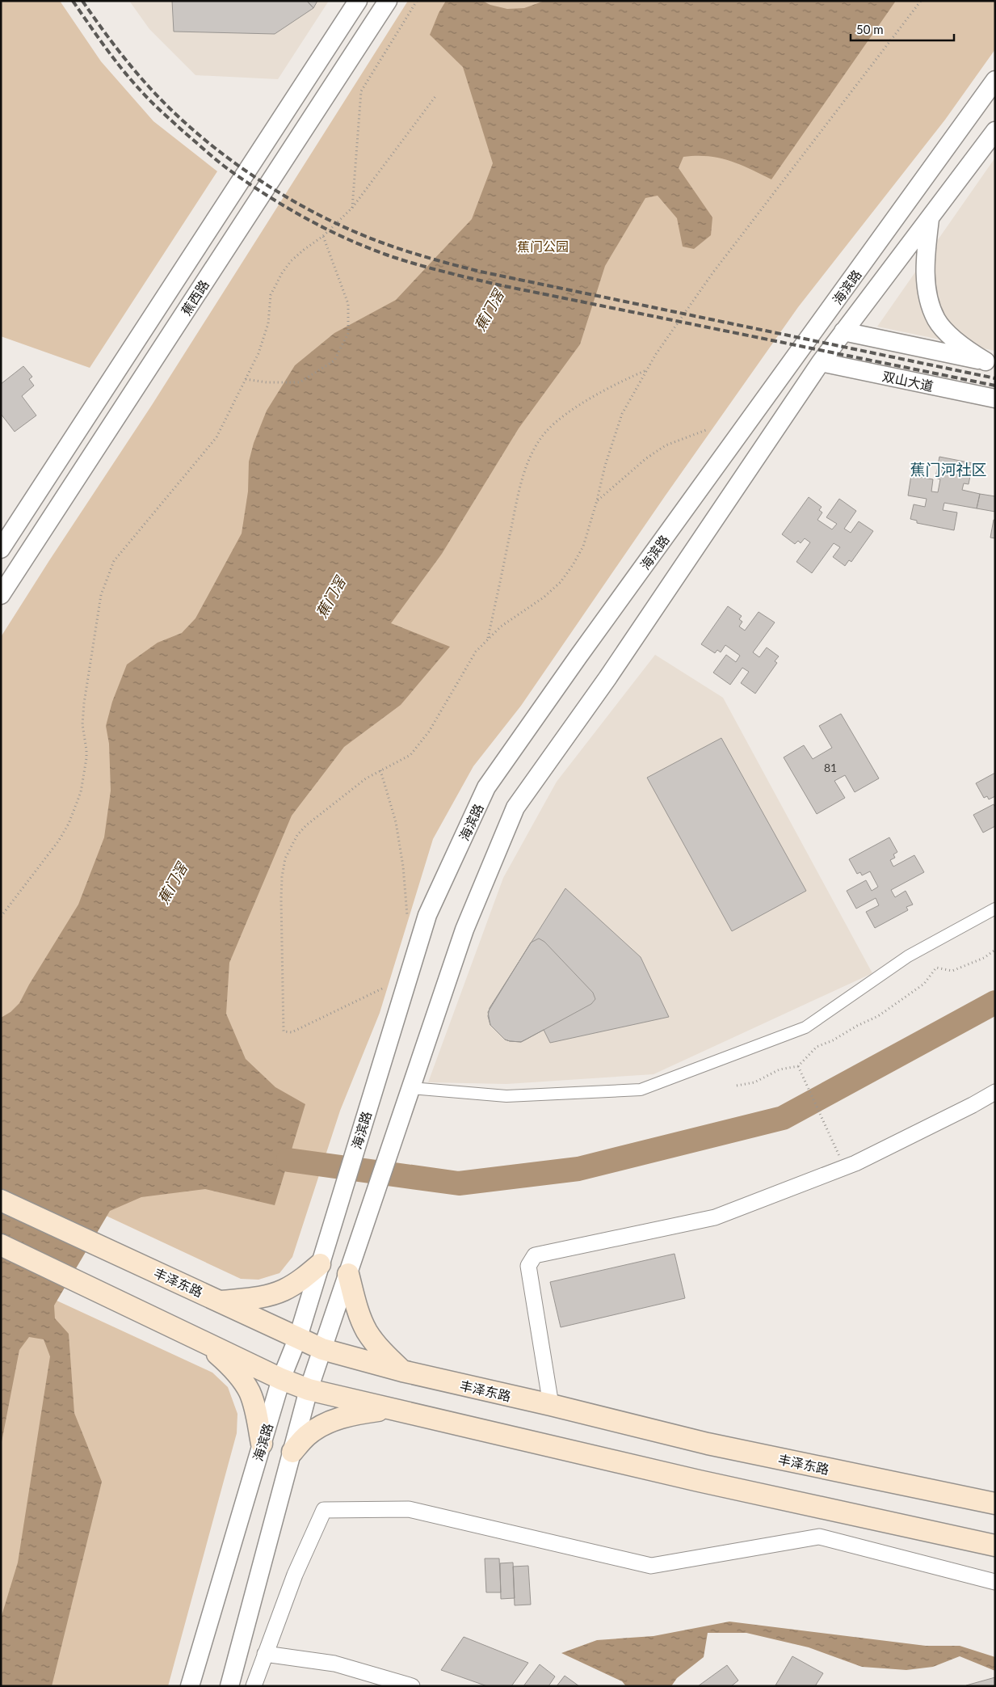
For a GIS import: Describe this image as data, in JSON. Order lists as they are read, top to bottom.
{
  "streets": {
    "main road": ["丰泽东路"],
    "street": ["海滨路", "蕉西路", "双山大道"]
  },
  "crossings": [
    ["海滨路", "双山大道"],
    ["海滨路", "丰泽东路"]
  ],
  "districts": ["蕉门河社区"],
  "water": ["蕉门滘"],
  "parks": ["蕉门公园"],
  "house_numbers": ["81"],
  "scale_bar": "50 m"
}
